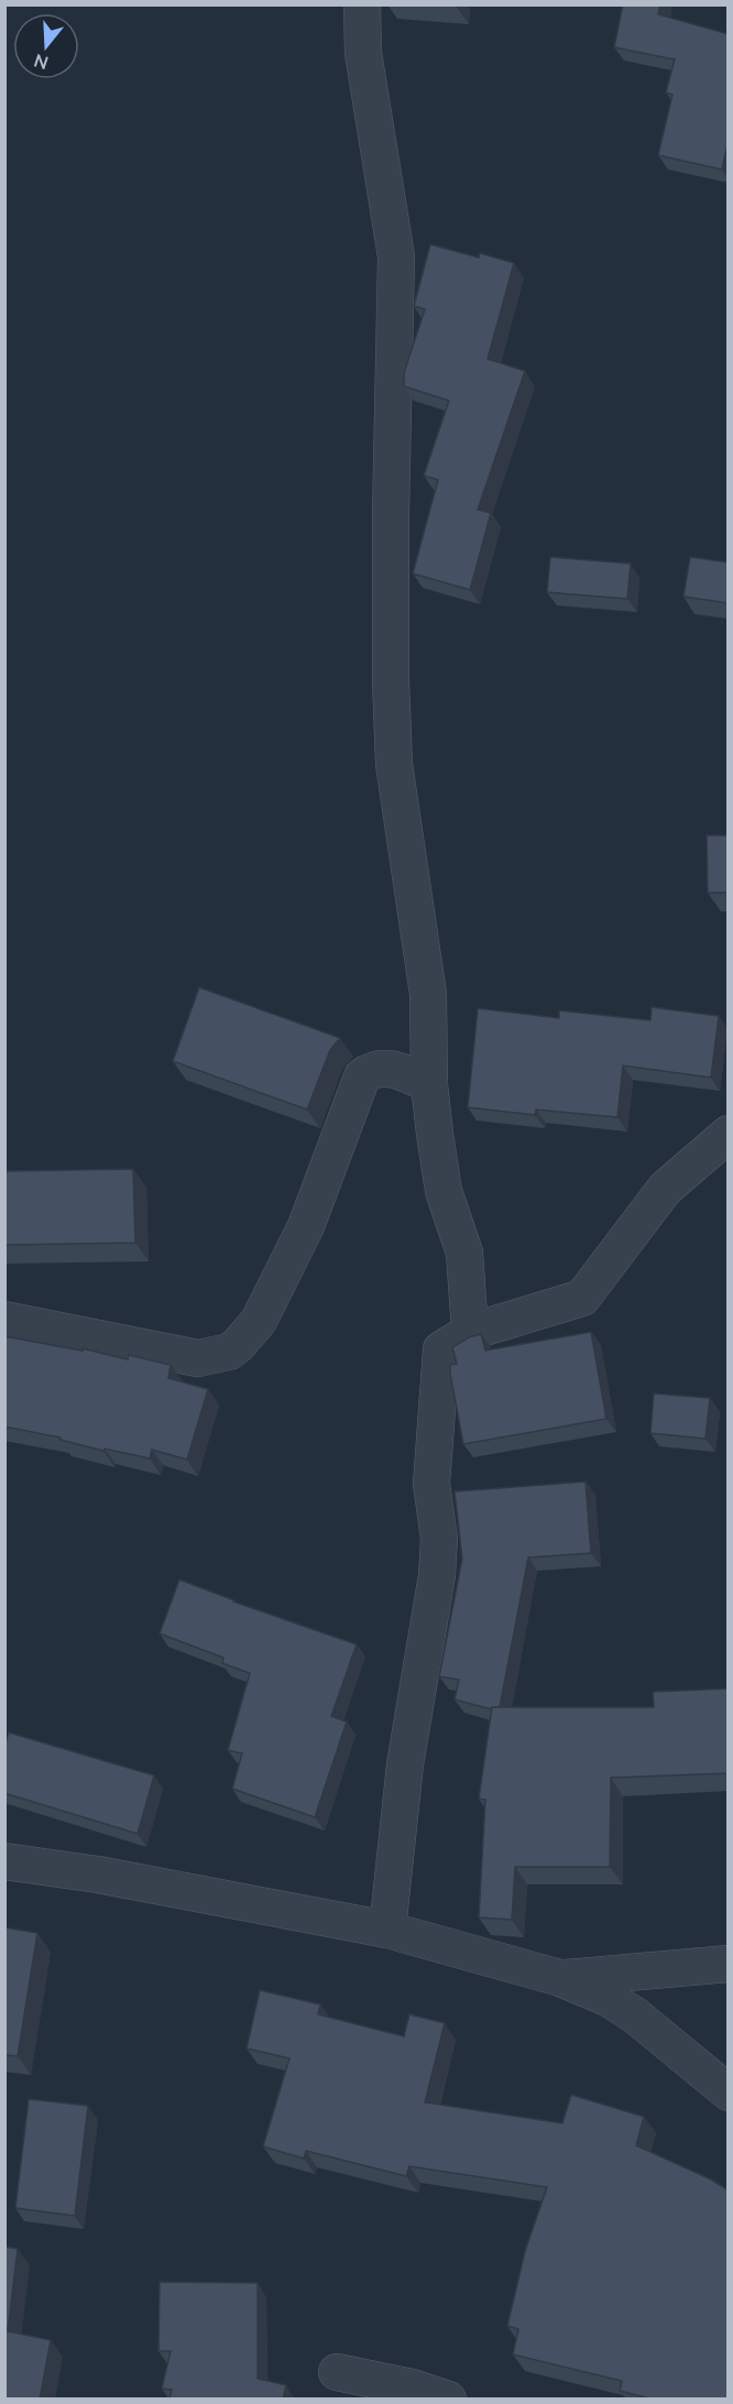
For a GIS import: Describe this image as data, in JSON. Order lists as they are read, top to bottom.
{
  "north": "bottom"
}
